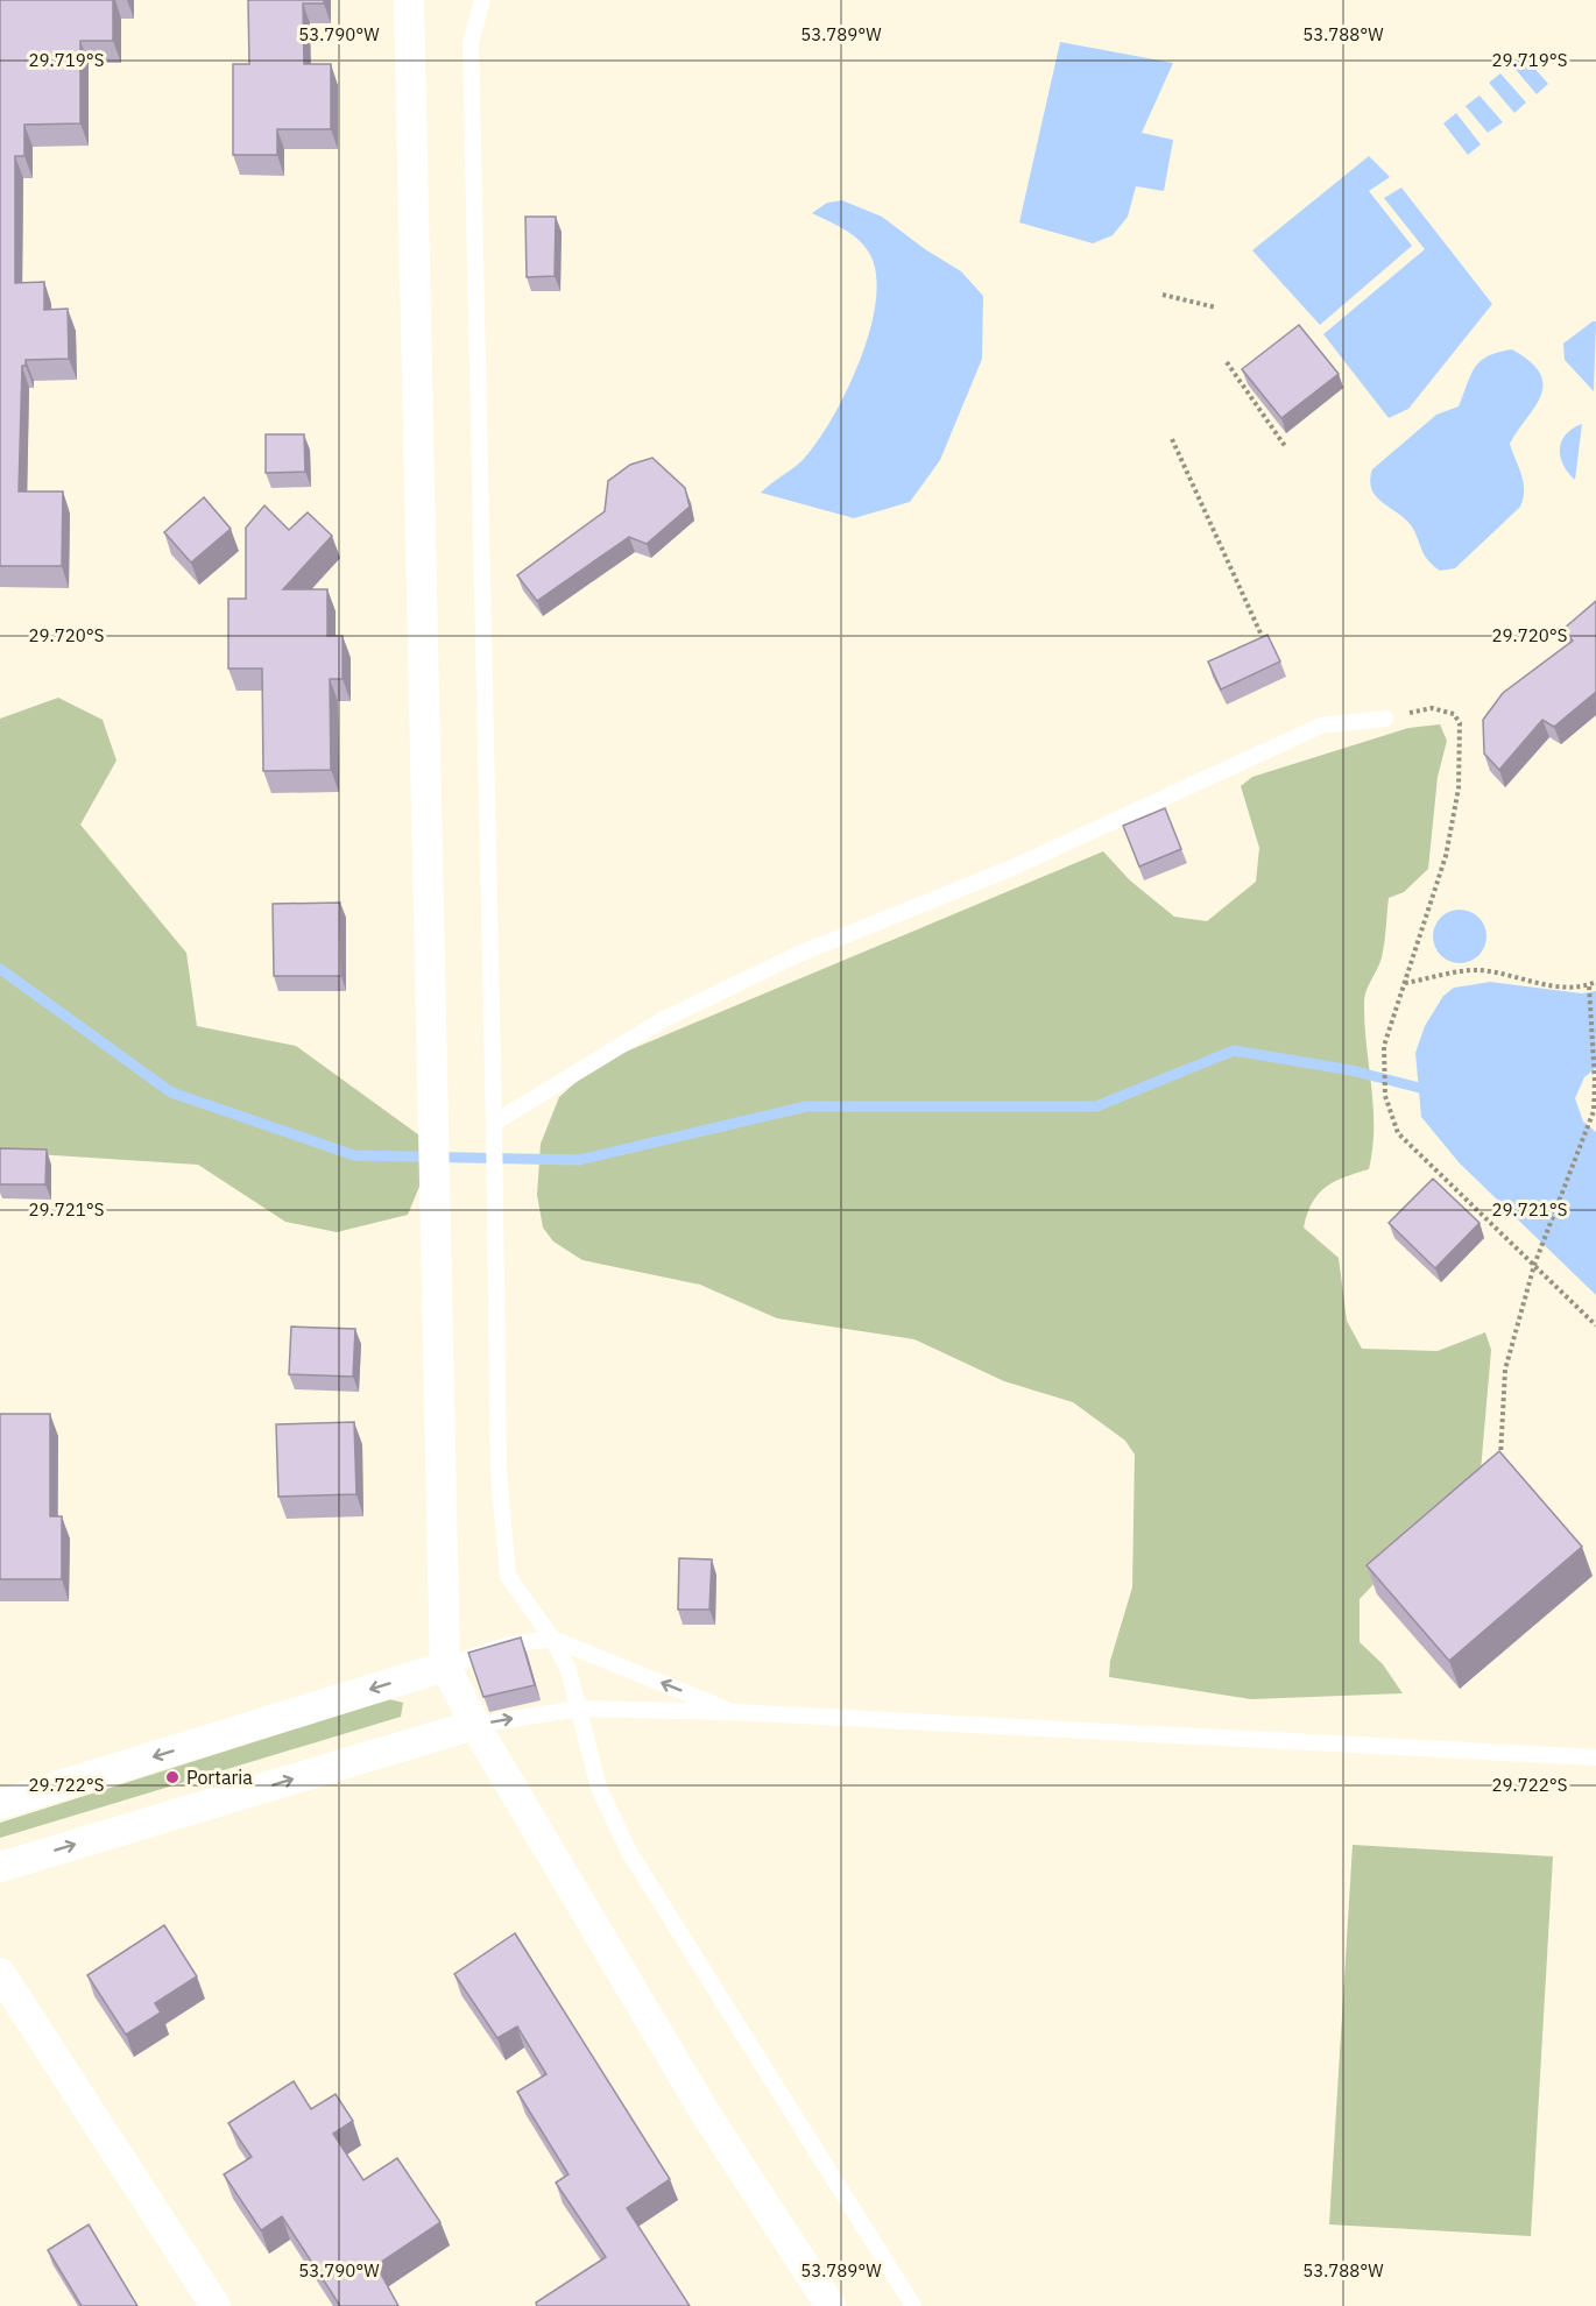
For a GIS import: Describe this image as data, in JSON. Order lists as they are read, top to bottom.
{
  "places": ["Portaria"],
  "coordinates": [
    "53.790°W",
    "53.789°W",
    "53.788°W",
    "29.719°S",
    "29.720°S",
    "29.721°S",
    "29.722°S"
  ]
}
